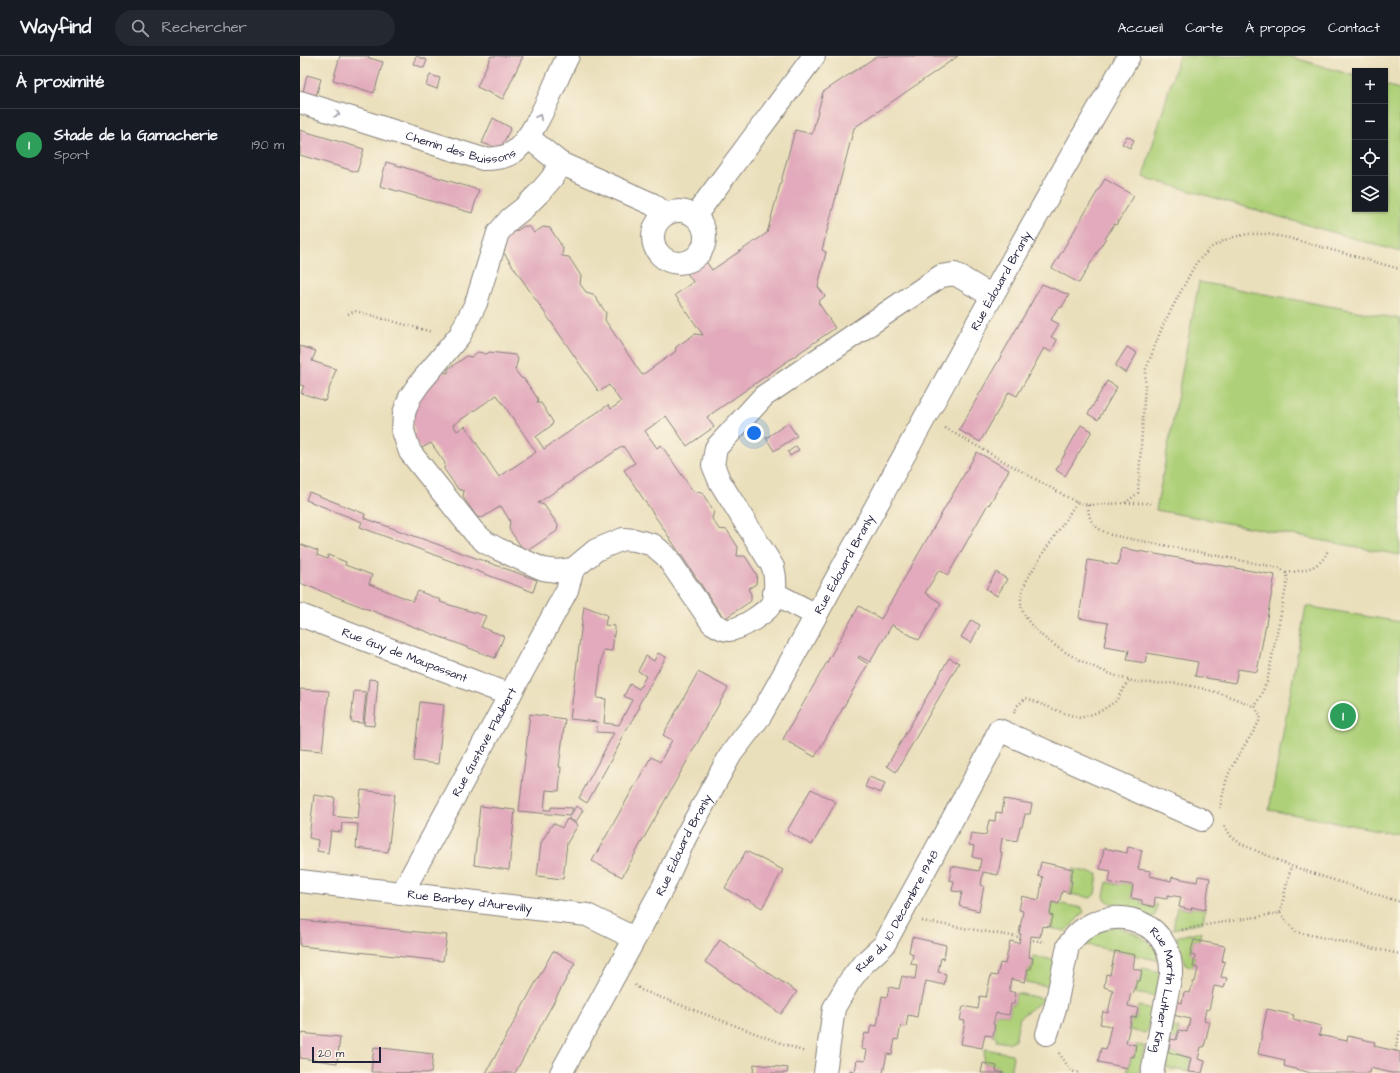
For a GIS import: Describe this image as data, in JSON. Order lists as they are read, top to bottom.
{
  "streets": {
    "street": [
      "Chemin des Buissons",
      "Rue Édouard Branly",
      "Rue Guy de Maupassant",
      "Rue Gustave Flaubert",
      "Rue Barbey d'Aurevilly",
      "Rue du 10 Décembre 1948",
      "Rue Martin Luther King"
    ]
  },
  "crossings": [
    ["Rue Édouard Branly", "Rue Barbey d'Aurevilly"],
    ["Rue Guy de Maupassant", "Rue Gustave Flaubert"],
    ["Rue Gustave Flaubert", "Rue Barbey d'Aurevilly"]
  ],
  "one_way": ["Chemin des Buissons"],
  "scale_bar": "20 m",
  "page": {
    "header": "Wayfind",
    "search": "Rechercher",
    "nav": [
      "Accueil",
      "Carte",
      "À propos",
      "Contact"
    ],
    "heading": "À proximité",
    "map_buttons": ["+", "−"],
    "list": [
      {
        "mark": "1",
        "name": "Stade de la Gamacherie",
        "note": "Sport",
        "value": "190 m"
      }
    ],
    "pins": "1",
    "scale": "20 m"
  }
}
